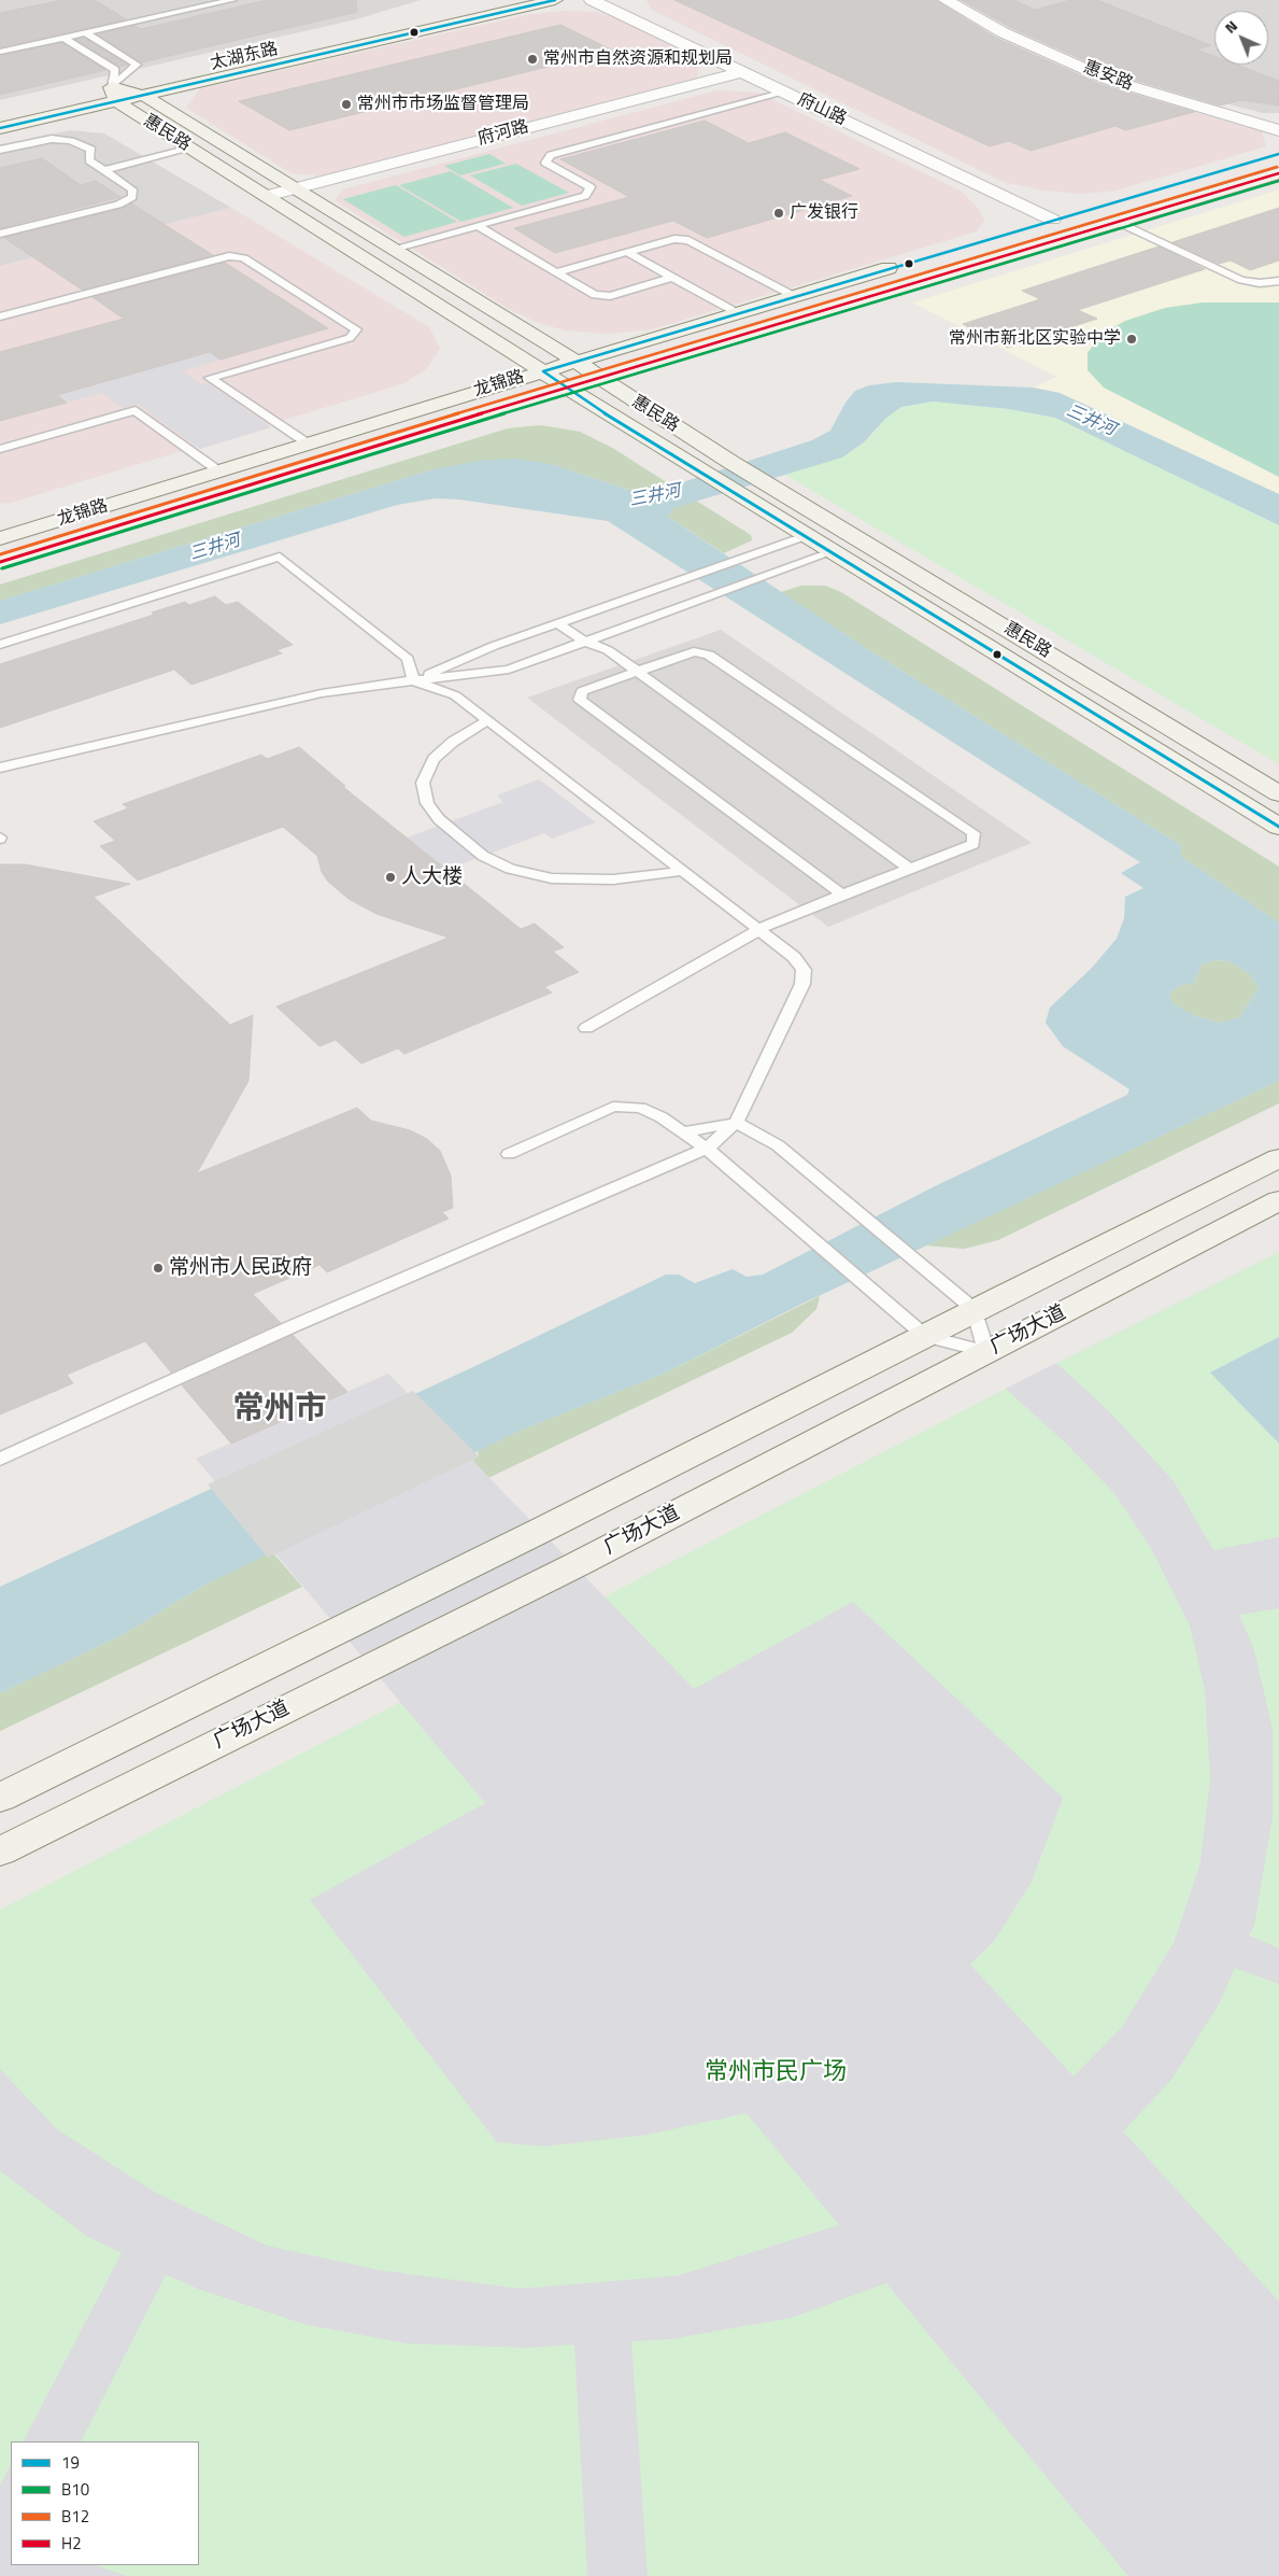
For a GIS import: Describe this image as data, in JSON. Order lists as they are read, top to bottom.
{
  "streets": {
    "street": [
      "太湖东路",
      "惠安路",
      "府山路",
      "惠民路",
      "府河路",
      "龙锦路",
      "广场大道"
    ]
  },
  "crossings": [
    ["太湖东路", "惠民路"],
    ["府山路", "府河路"],
    ["府山路", "龙锦路"],
    ["惠民路", "府河路"],
    ["惠民路", "龙锦路"]
  ],
  "districts": ["常州市"],
  "water": ["三井河"],
  "parks": ["常州市民广场"],
  "places": [
    "常州市自然资源和规划局",
    "常州市市场监督管理局",
    "广发银行",
    "常州市新北区实验中学",
    "人大楼",
    "常州市人民政府"
  ],
  "lines": [
    "transit line 19",
    "transit line B12",
    "transit line H2",
    "transit line B10"
  ],
  "legend": [
    "19",
    "B10",
    "B12",
    "H2"
  ],
  "north": "top left"
}
